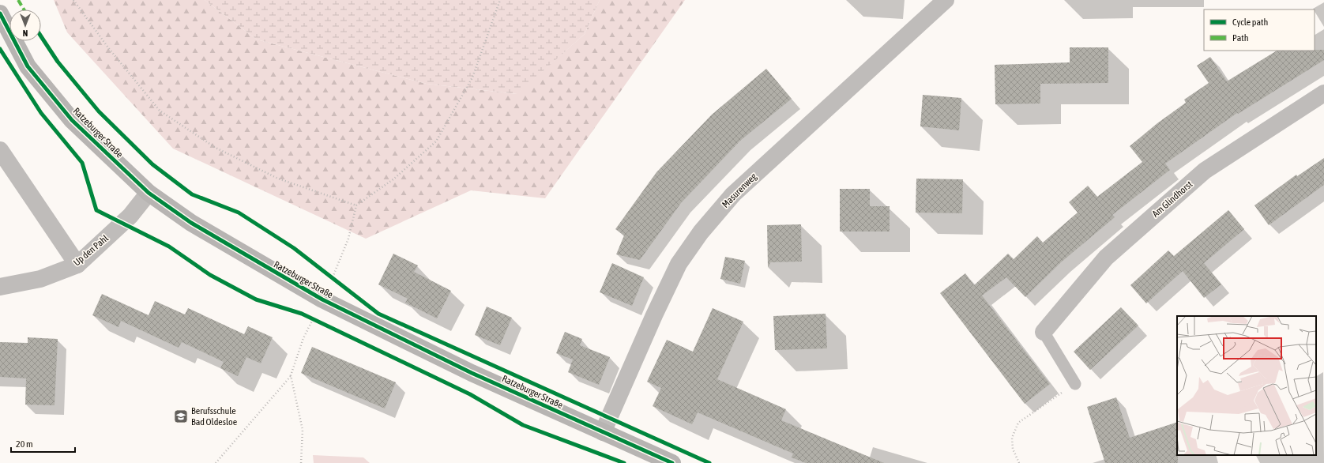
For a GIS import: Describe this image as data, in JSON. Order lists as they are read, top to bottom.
{
  "streets": {
    "main road": ["Ratzeburger Straße"],
    "street": ["Masurenweg", "Am Glindhorst", "Up den Pahl"]
  },
  "crossings": [
    ["Ratzeburger Straße", "Masurenweg"],
    ["Ratzeburger Straße", "Up den Pahl"]
  ],
  "places": {
    "school or university": ["Berufsschule Bad Oldesloe"]
  },
  "legend": ["Cycle path", "Path"],
  "scale_bar": "20 m",
  "north": "bottom"
}
